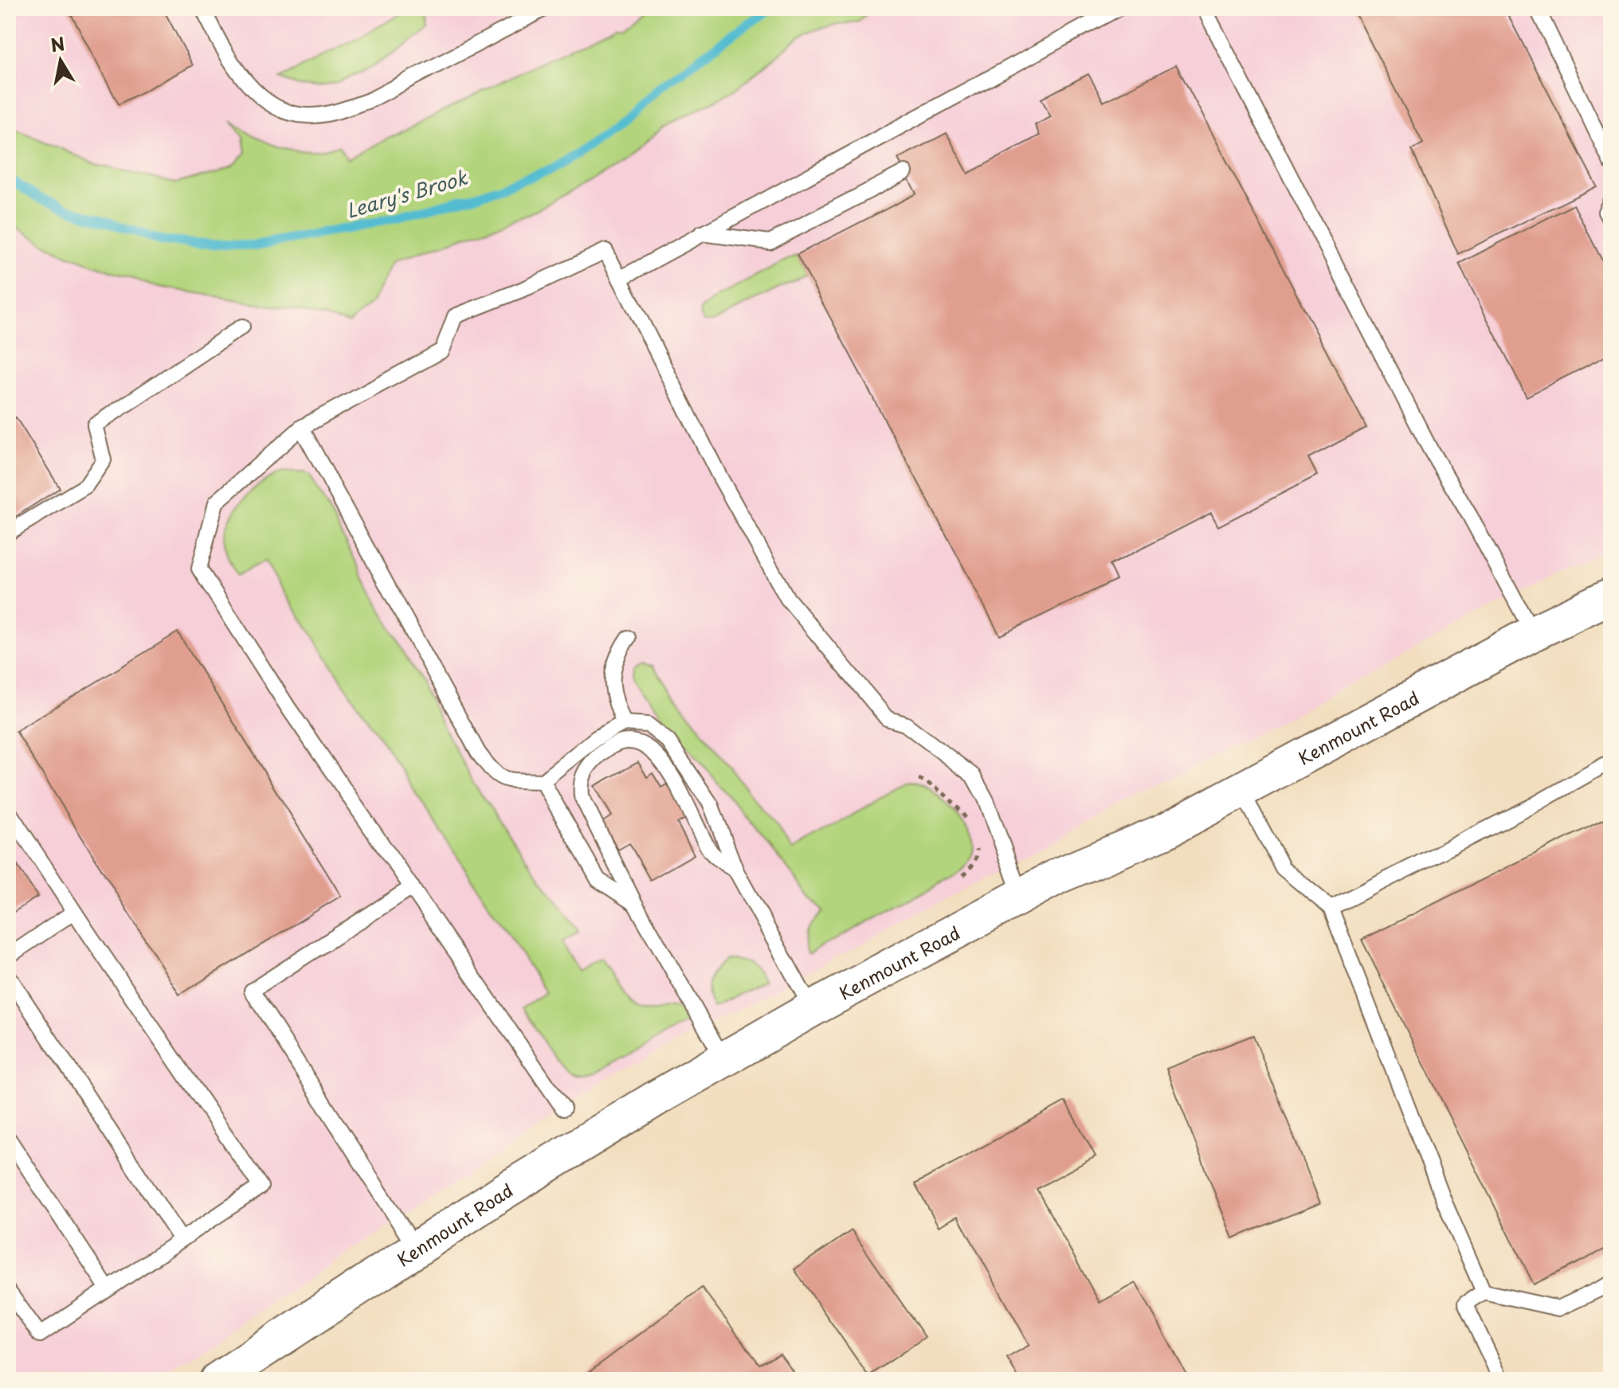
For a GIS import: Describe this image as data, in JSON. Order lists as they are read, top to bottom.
{
  "streets": {
    "main road": ["Kenmount Road"]
  },
  "water": ["Leary's Brook"],
  "north": "top"
}
